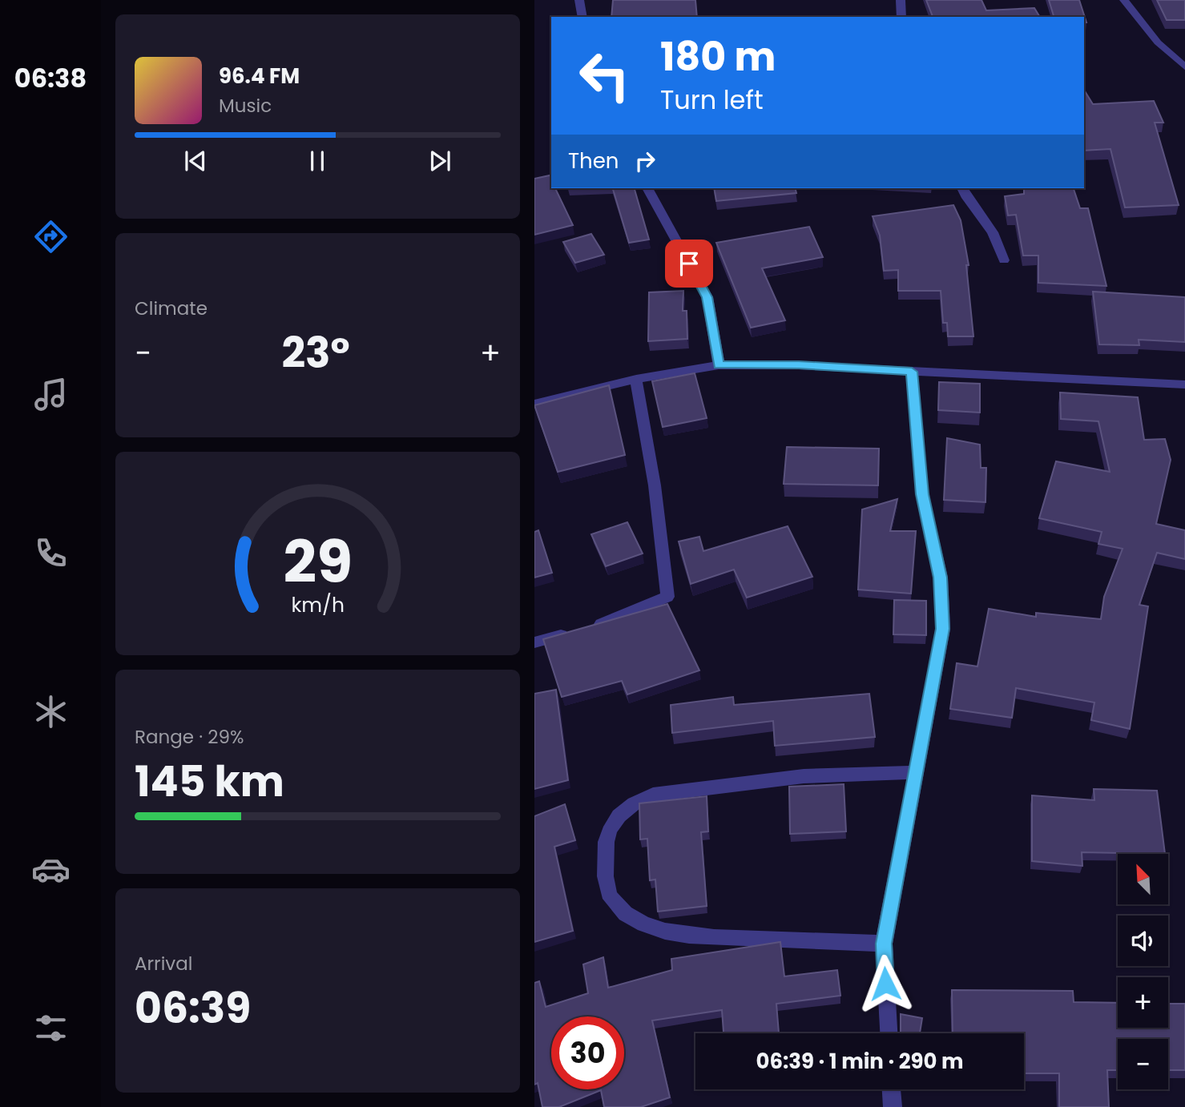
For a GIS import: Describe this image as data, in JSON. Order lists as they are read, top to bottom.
{
  "north": "top left",
  "page": {
    "tabs": "06:38",
    "turn": ["180 m", "Turn left"],
    "song": ["96.4 FM", "Music"],
    "then": "Then",
    "tile": [
      "Climate",
      ["Range · 29%", "145 km"],
      ["Arrival", "06:39"]
    ],
    "heat": ["−", "23°", "+"],
    "map_buttons": ["+", "−"],
    "limit": "30",
    "trip": "06:39 · 1 min · 290 m",
    "gauge": ["29", "km/h"]
  }
}
